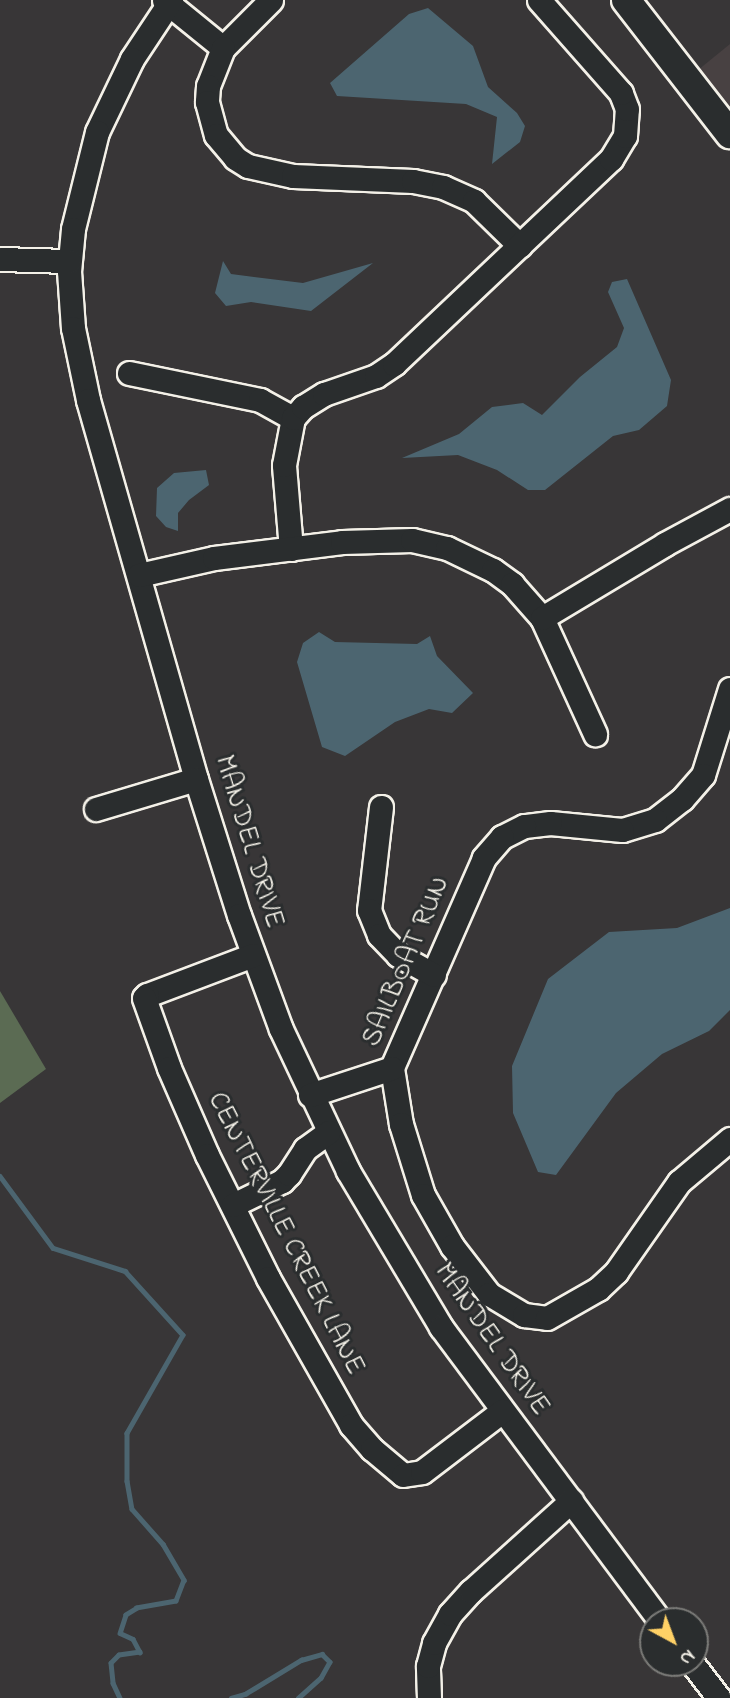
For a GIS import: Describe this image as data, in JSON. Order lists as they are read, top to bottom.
{
  "streets": {
    "street": ["MANDEL DRIVE", "SAILBOAT RUN", "CENTERVILLE CREEK LANE"]
  },
  "crossings": [
    ["MANDEL DRIVE", "CENTERVILLE CREEK LANE"]
  ],
  "north": "bottom right"
}
